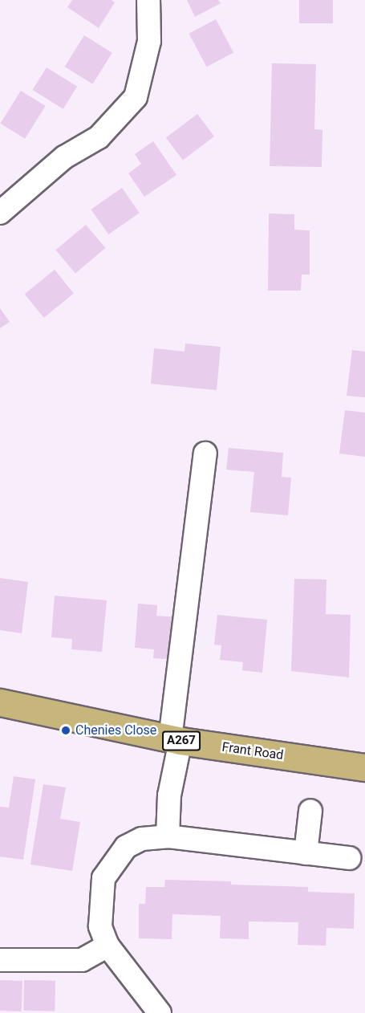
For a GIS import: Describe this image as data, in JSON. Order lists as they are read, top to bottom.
{
  "streets": {
    "main road": ["A267", "Frant Road"]
  },
  "places": ["Chenies Close"]
}
